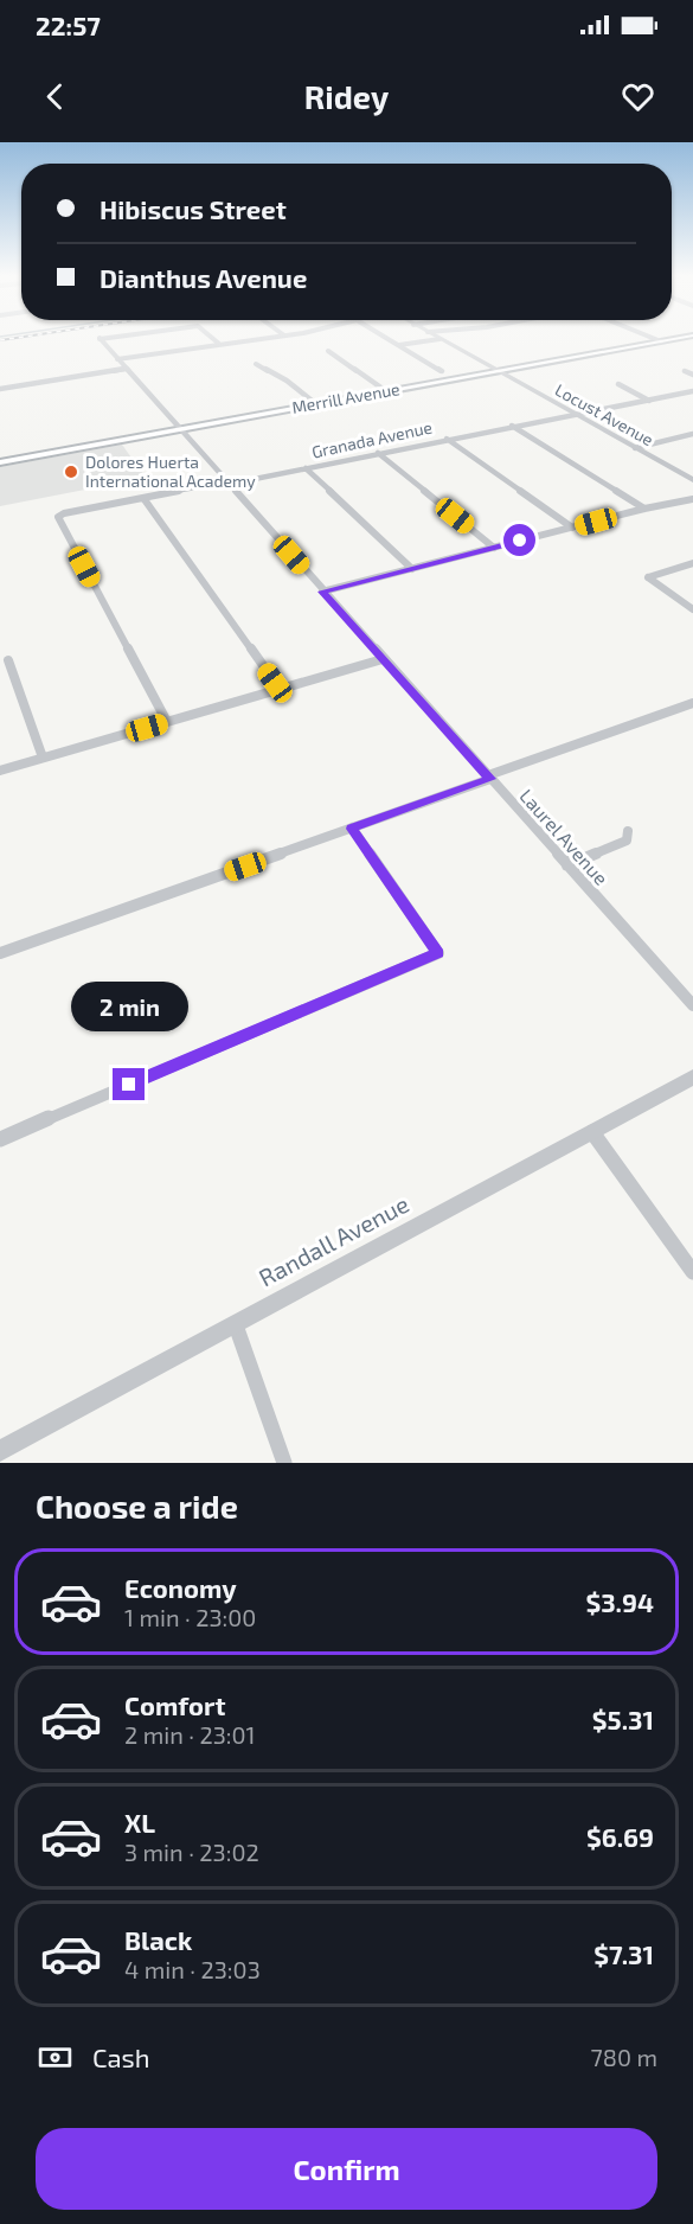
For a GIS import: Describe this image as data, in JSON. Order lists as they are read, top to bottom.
{
  "streets": {
    "main road": ["Merrill Avenue"],
    "street": [
      "Locust Avenue",
      "Granada Avenue",
      "Laurel Avenue",
      "Randall Avenue"
    ]
  },
  "crossings": [
    ["Merrill Avenue", "Locust Avenue"],
    ["Merrill Avenue", "Laurel Avenue"],
    ["Locust Avenue", "Granada Avenue"],
    ["Granada Avenue", "Laurel Avenue"]
  ],
  "places": ["Dolores Huerta International Academy"],
  "page": {
    "status": "22:57",
    "header": "Ridey",
    "banner": ["Hibiscus Street", "Dianthus Avenue"],
    "bubble": "2 min",
    "heading": "Choose a ride",
    "list": [
      {
        "name": "Economy",
        "note": "1 min · 23:00",
        "value": "$3.94"
      },
      {
        "name": "Comfort",
        "note": "2 min · 23:01",
        "value": "$5.31"
      },
      {
        "name": "XL",
        "note": "3 min · 23:02",
        "value": "$6.69"
      },
      {
        "name": "Black",
        "note": "4 min · 23:03",
        "value": "$7.31"
      }
    ],
    "pay": ["Cash", "780 m"],
    "buttons": "Confirm"
  }
}
